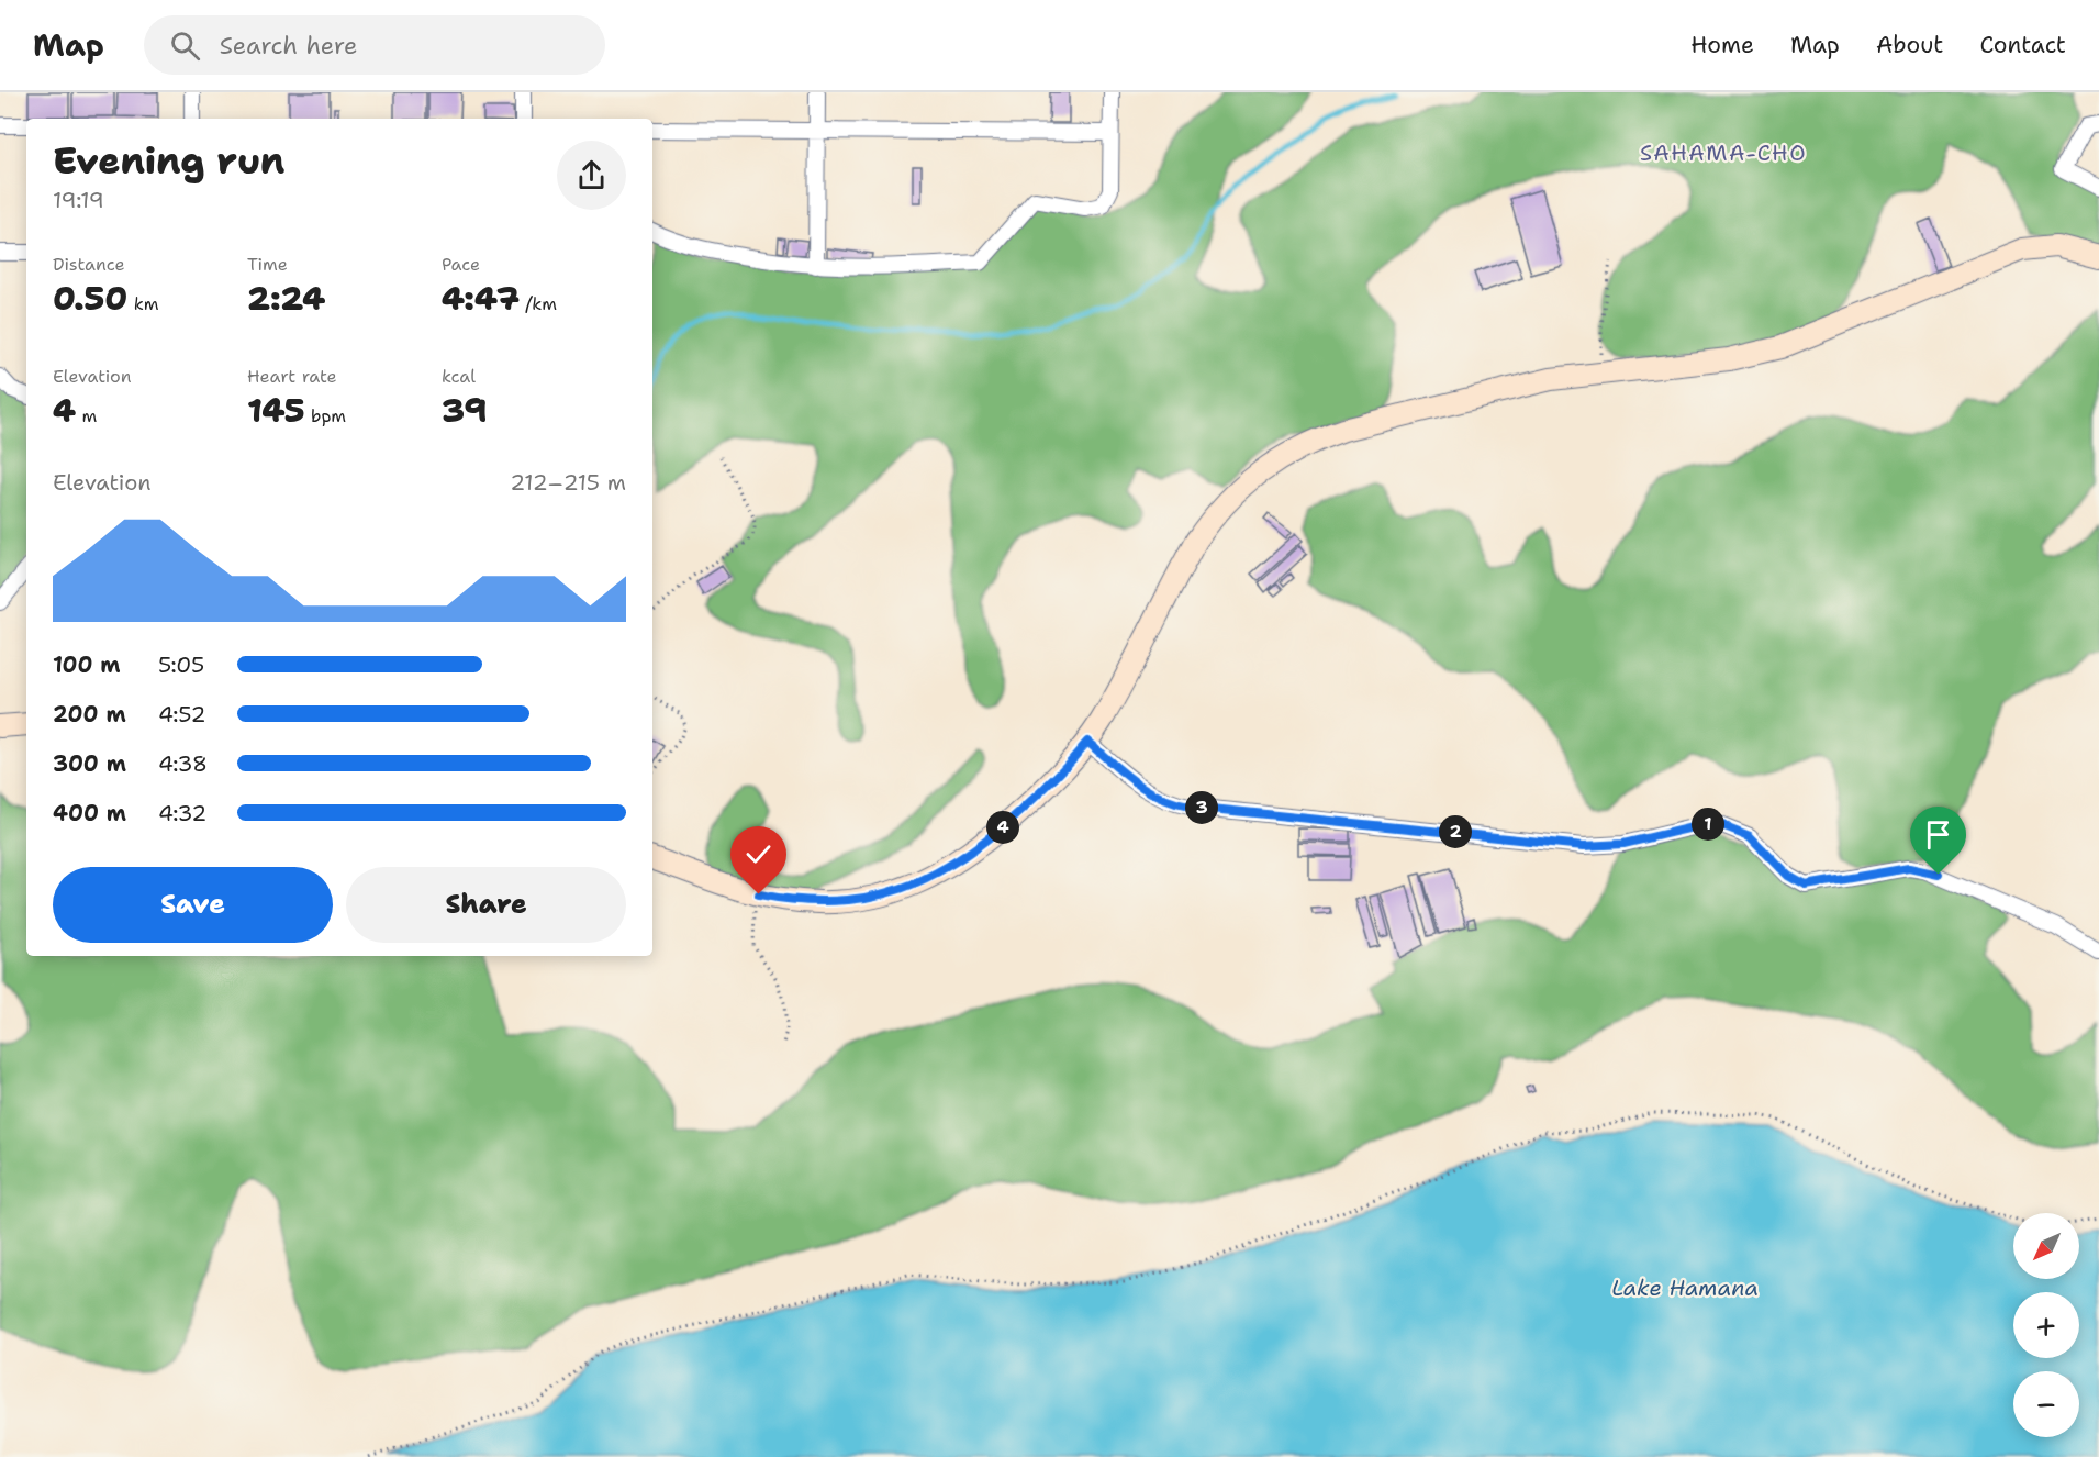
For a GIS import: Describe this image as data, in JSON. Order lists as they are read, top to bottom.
{
  "districts": ["SAHAMA-CHO"],
  "water": ["Lake Hamana"],
  "north": "bottom left",
  "page": {
    "header": "Map",
    "search": "Search here",
    "nav": [
      "Home",
      "Map",
      "About",
      "Contact"
    ],
    "heading": ["Evening run", "19:19"],
    "stats": [
      ["Distance", "0.50 km"],
      ["Time", "2:24"],
      ["Pace", "4:47 /km"],
      ["Elevation", "4 m"],
      ["Heart rate", "145 bpm"],
      ["kcal", "39"]
    ],
    "chart": ["Elevation", "212–215 m"],
    "list": [
      {
        "name": "100 m",
        "note": "5:05"
      },
      {
        "name": "200 m",
        "note": "4:52"
      },
      {
        "name": "300 m",
        "note": "4:38"
      },
      {
        "name": "400 m",
        "note": "4:32"
      }
    ],
    "pins": [
      "3",
      "1",
      "4",
      "2"
    ],
    "buttons": ["Save", "Share"],
    "map_buttons": ["+", "−"]
  }
}
